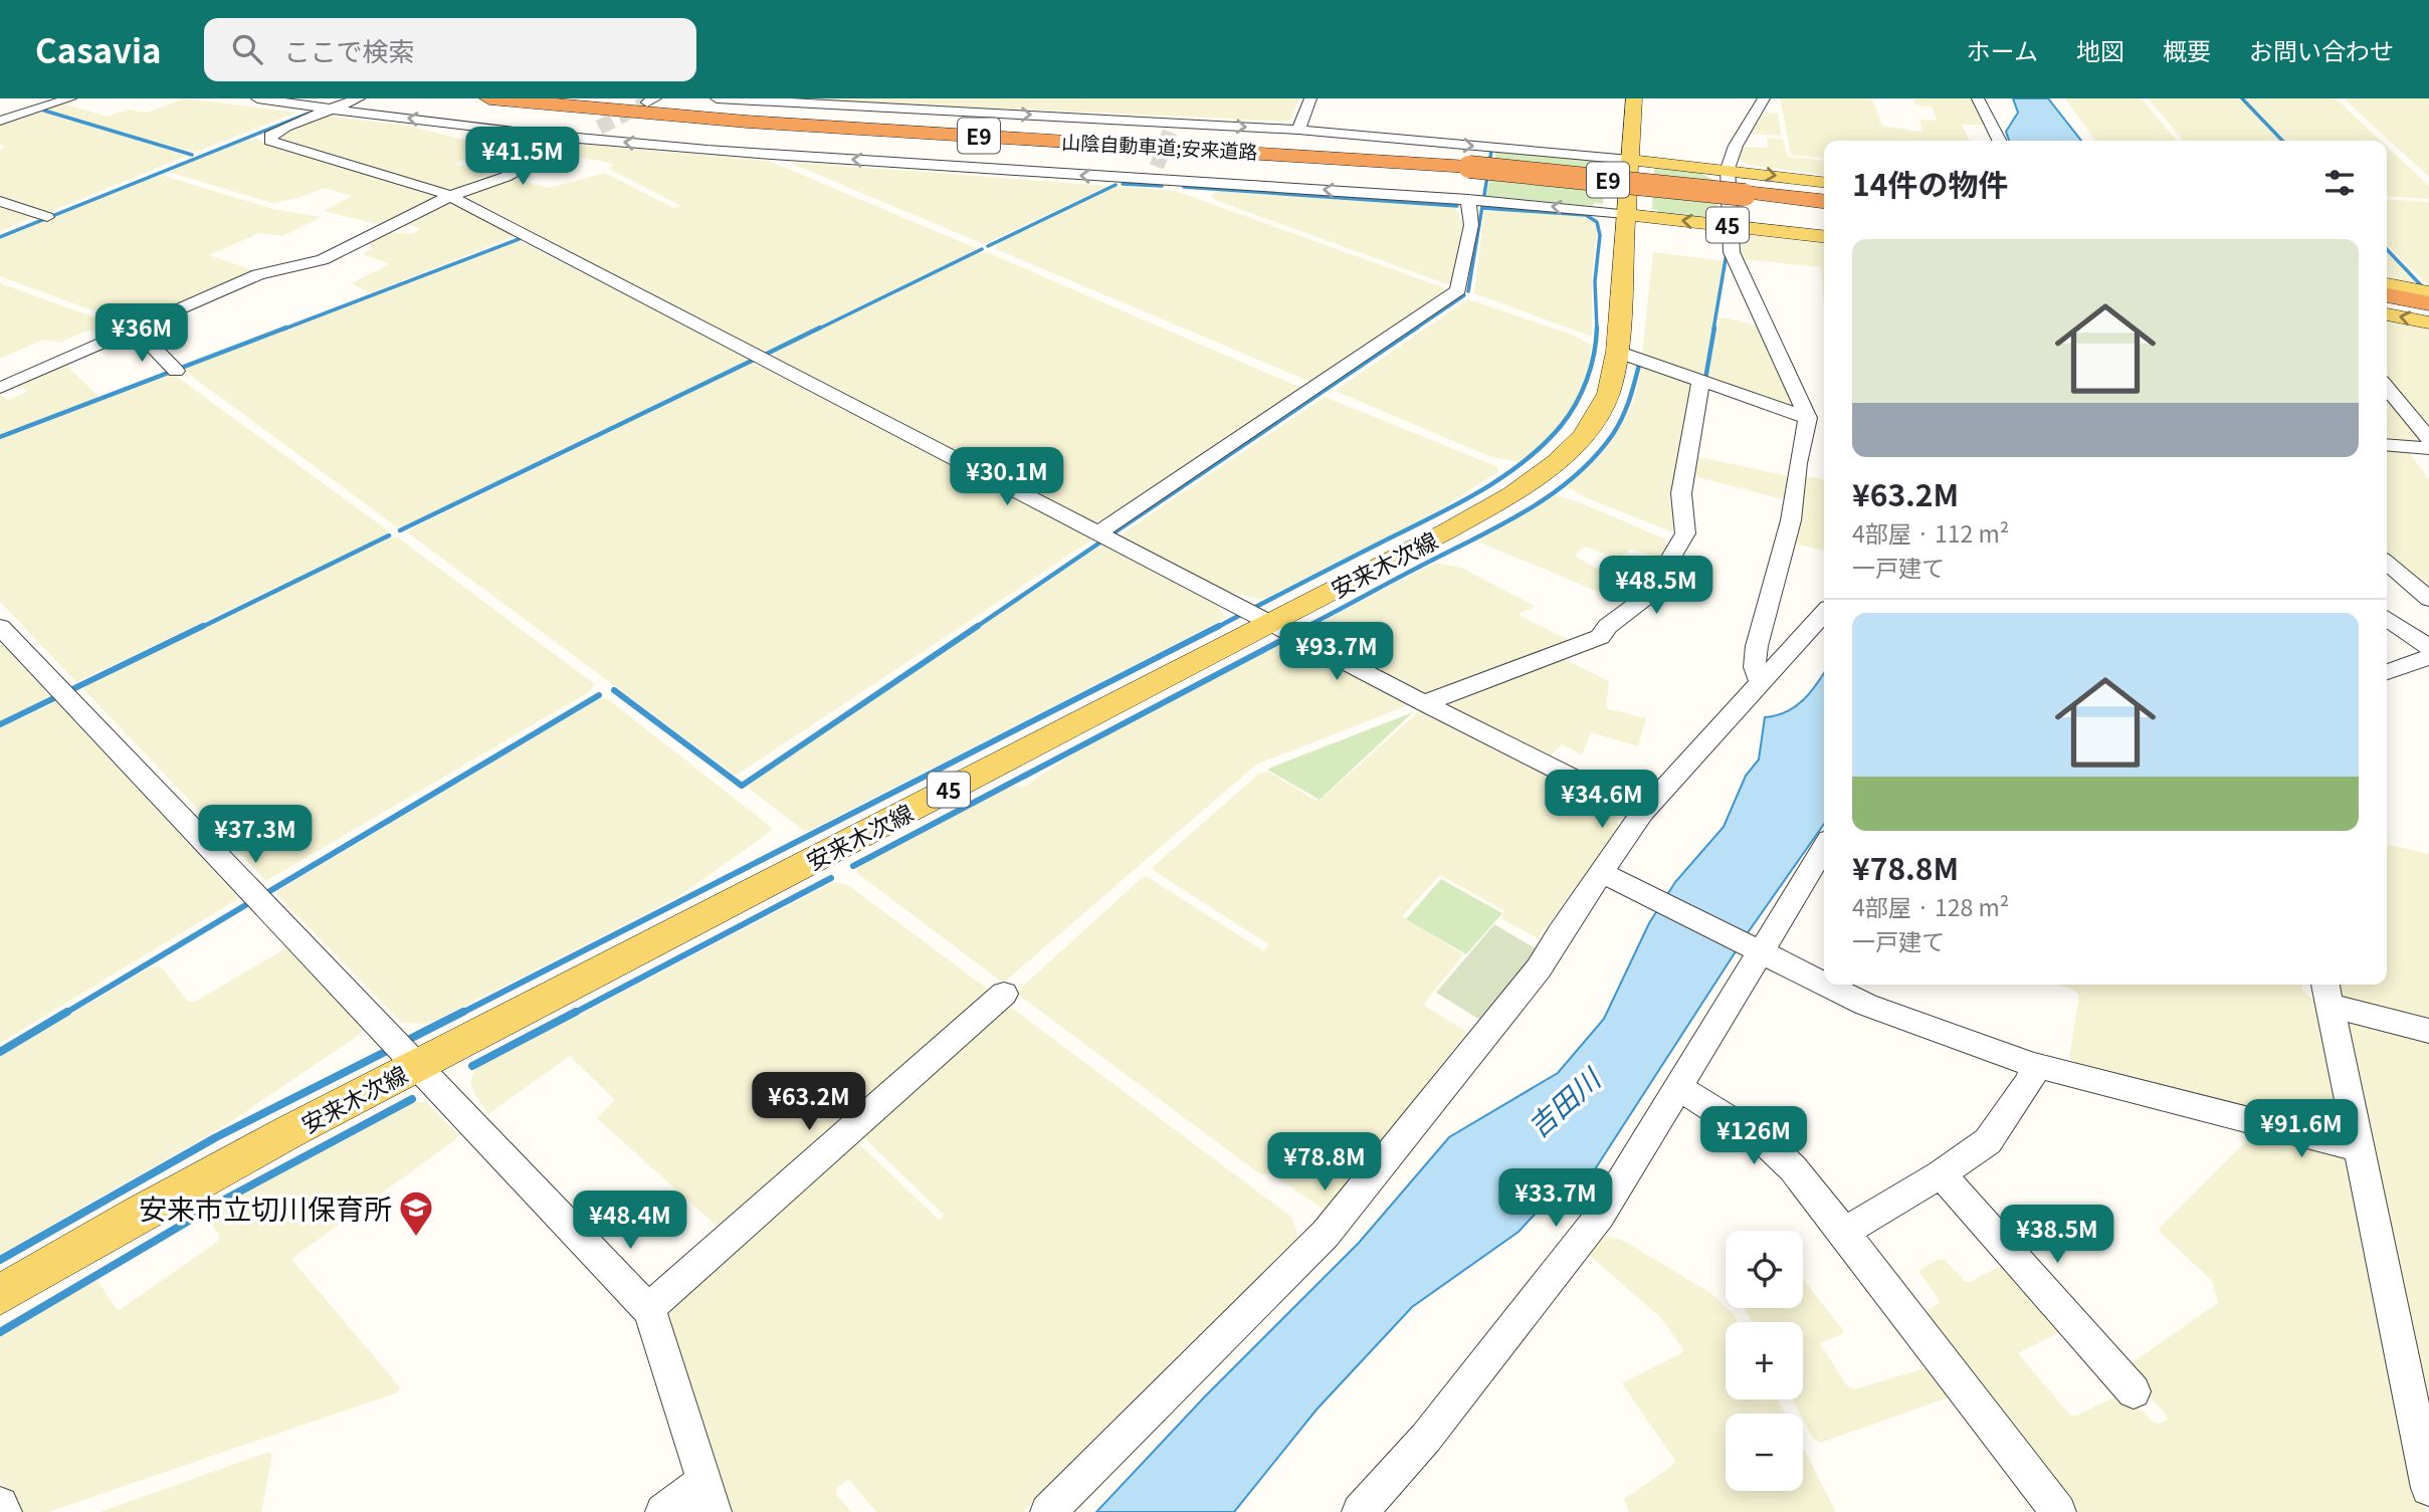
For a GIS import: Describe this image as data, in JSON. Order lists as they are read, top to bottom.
{
  "streets": {
    "highway": ["E9", "山陰自動車道;安来道路"],
    "main road": ["45", "安来木次線"]
  },
  "crossings": [
    ["45", "安来木次線"]
  ],
  "water": ["吉田川"],
  "places": {
    "school or university": ["安来市立切川保育所"]
  },
  "page": {
    "header": "Casavia",
    "search": "ここで検索",
    "nav": [
      "ホーム",
      "地図",
      "概要",
      "お問い合わせ"
    ],
    "price": [
      "¥41.5M",
      "¥36M",
      "¥30.1M",
      "¥48.5M",
      "¥93.7M",
      "¥34.6M",
      "¥37.3M",
      "¥63.2M",
      "¥91.6M",
      "¥126M",
      "¥78.8M",
      "¥33.7M",
      "¥48.4M",
      "¥38.5M"
    ],
    "heading": "14件の物件",
    "list": [
      {
        "name": "¥63.2M",
        "note": "4部屋 · 112 m² · 一戸建て"
      },
      {
        "name": "¥78.8M",
        "note": "4部屋 · 128 m² · 一戸建て"
      }
    ],
    "map_buttons": ["+", "−"]
  }
}
